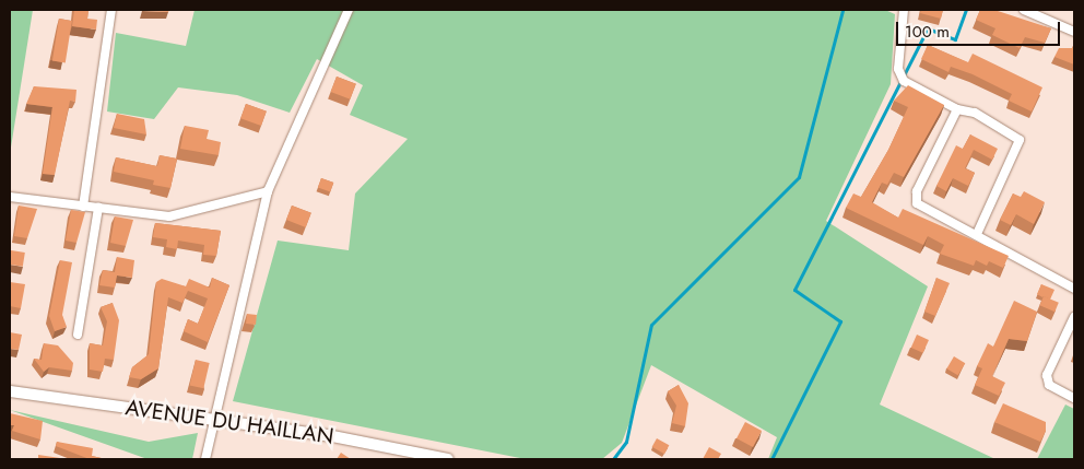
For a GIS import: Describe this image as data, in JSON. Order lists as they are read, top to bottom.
{
  "streets": {
    "street": ["AVENUE DU HAILLAN"]
  },
  "scale_bar": "100 m"
}
